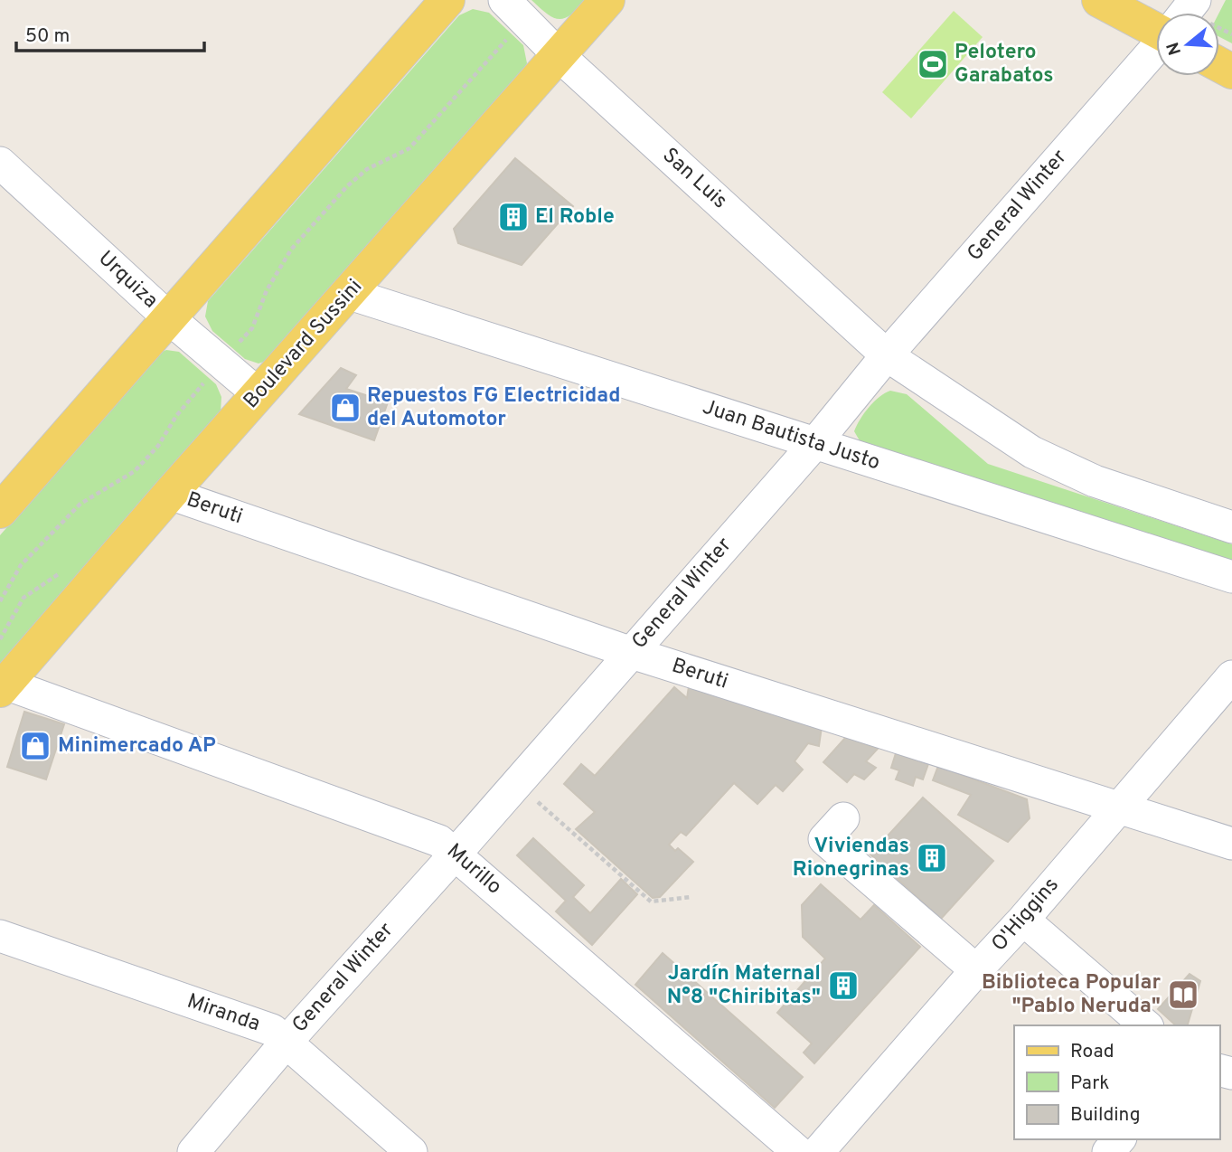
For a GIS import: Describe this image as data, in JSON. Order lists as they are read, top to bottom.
{
  "streets": {
    "main road": ["Boulevard Sussini"],
    "street": [
      "San Luis",
      "General Winter",
      "Urquiza",
      "Juan Bautista Justo",
      "Beruti",
      "Murillo",
      "O'Higgins",
      "Miranda"
    ]
  },
  "crossings": [
    ["San Luis", "General Winter"],
    ["San Luis", "Boulevard Sussini"],
    ["General Winter", "Juan Bautista Justo"],
    ["General Winter", "Beruti"],
    ["General Winter", "Murillo"],
    ["General Winter", "Miranda"],
    ["Urquiza", "Boulevard Sussini"],
    ["Boulevard Sussini", "Juan Bautista Justo"],
    ["Boulevard Sussini", "Beruti"],
    ["Boulevard Sussini", "Murillo"],
    ["Beruti", "O'Higgins"]
  ],
  "places": {
    "sports": ["Pelotero Garabatos"],
    "building": ["El Roble", "Viviendas Rionegrinas", "Jardín Maternal N°8 \"Chiribitas\""],
    "shop": ["Repuestos FG Electricidad del Automotor", "Minimercado AP"],
    "library": ["Biblioteca Popular \"Pablo Neruda\""]
  },
  "legend": ["Road", "Park", "Building"],
  "scale_bar": "50 m",
  "north": "left"
}
